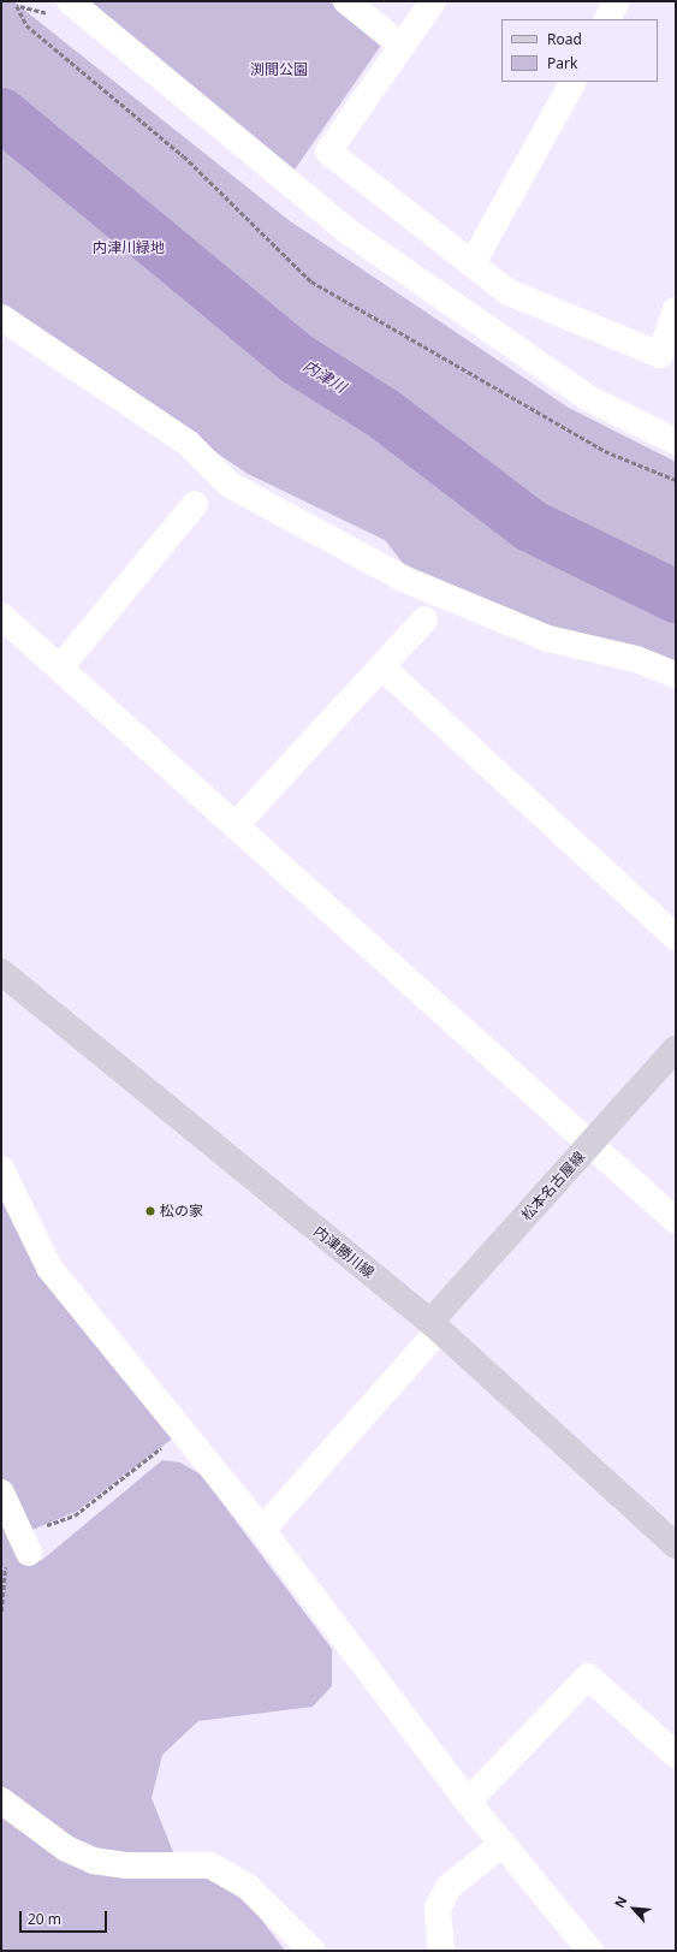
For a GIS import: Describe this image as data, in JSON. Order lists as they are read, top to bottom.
{
  "streets": {
    "main road": ["松本名古屋線", "内津勝川線"]
  },
  "crossings": [
    ["松本名古屋線", "内津勝川線"]
  ],
  "water": ["内津川"],
  "parks": ["渕間公園", "内津川緑地"],
  "places": ["松の家"],
  "legend": ["Road", "Park"],
  "scale_bar": "20 m",
  "north": "top left"
}
